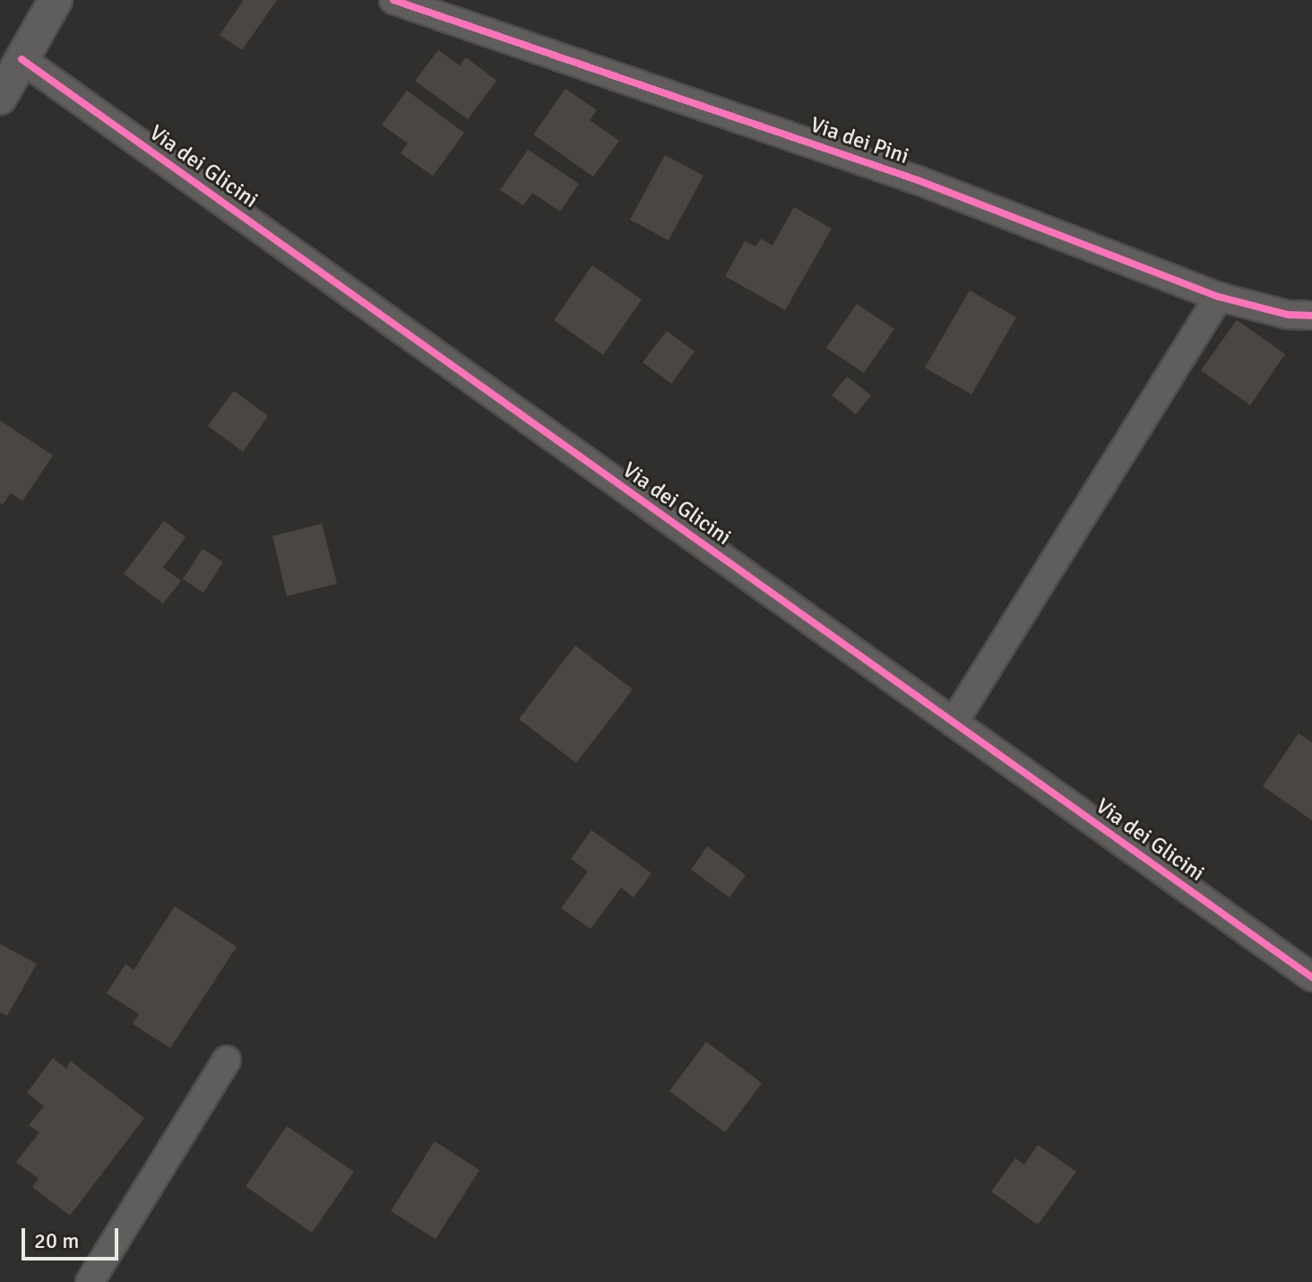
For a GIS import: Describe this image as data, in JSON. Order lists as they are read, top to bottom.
{
  "streets": {
    "street": ["Via dei Pini", "Via dei Glicini"]
  },
  "scale_bar": "20 m"
}
